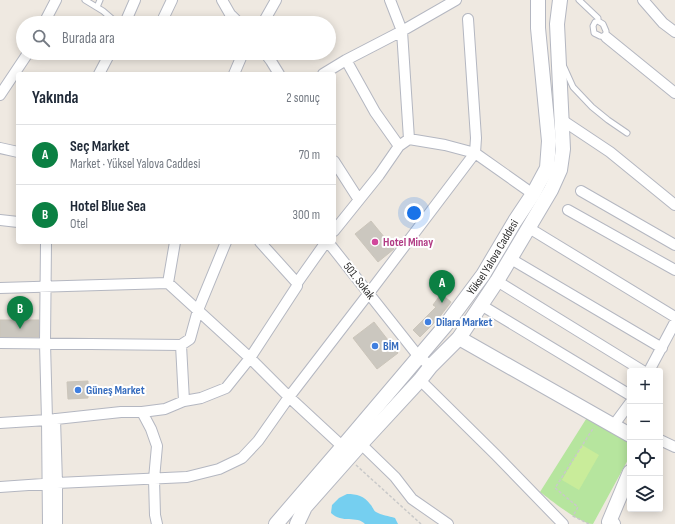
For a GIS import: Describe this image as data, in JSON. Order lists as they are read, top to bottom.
{
  "streets": {
    "main road": ["Yüksel Yalova Caddesi"],
    "street": ["501. Sokak"]
  },
  "crossings": [
    ["Yüksel Yalova Caddesi", "501. Sokak"]
  ],
  "places": [
    "Hotel Minay",
    "Dilara Market",
    "BİM",
    "Güneş Market"
  ],
  "page": {
    "search": "Burada ara",
    "heading": ["Yakında", "2 sonuç"],
    "list": [
      {
        "mark": "A",
        "name": "Seç Market",
        "note": "Market · Yüksel Yalova Caddesi",
        "value": "70 m"
      },
      {
        "mark": "B",
        "name": "Hotel Blue Sea",
        "note": "Otel",
        "value": "300 m"
      }
    ],
    "pins": ["A", "B"],
    "map_buttons": ["+", "−"]
  }
}
